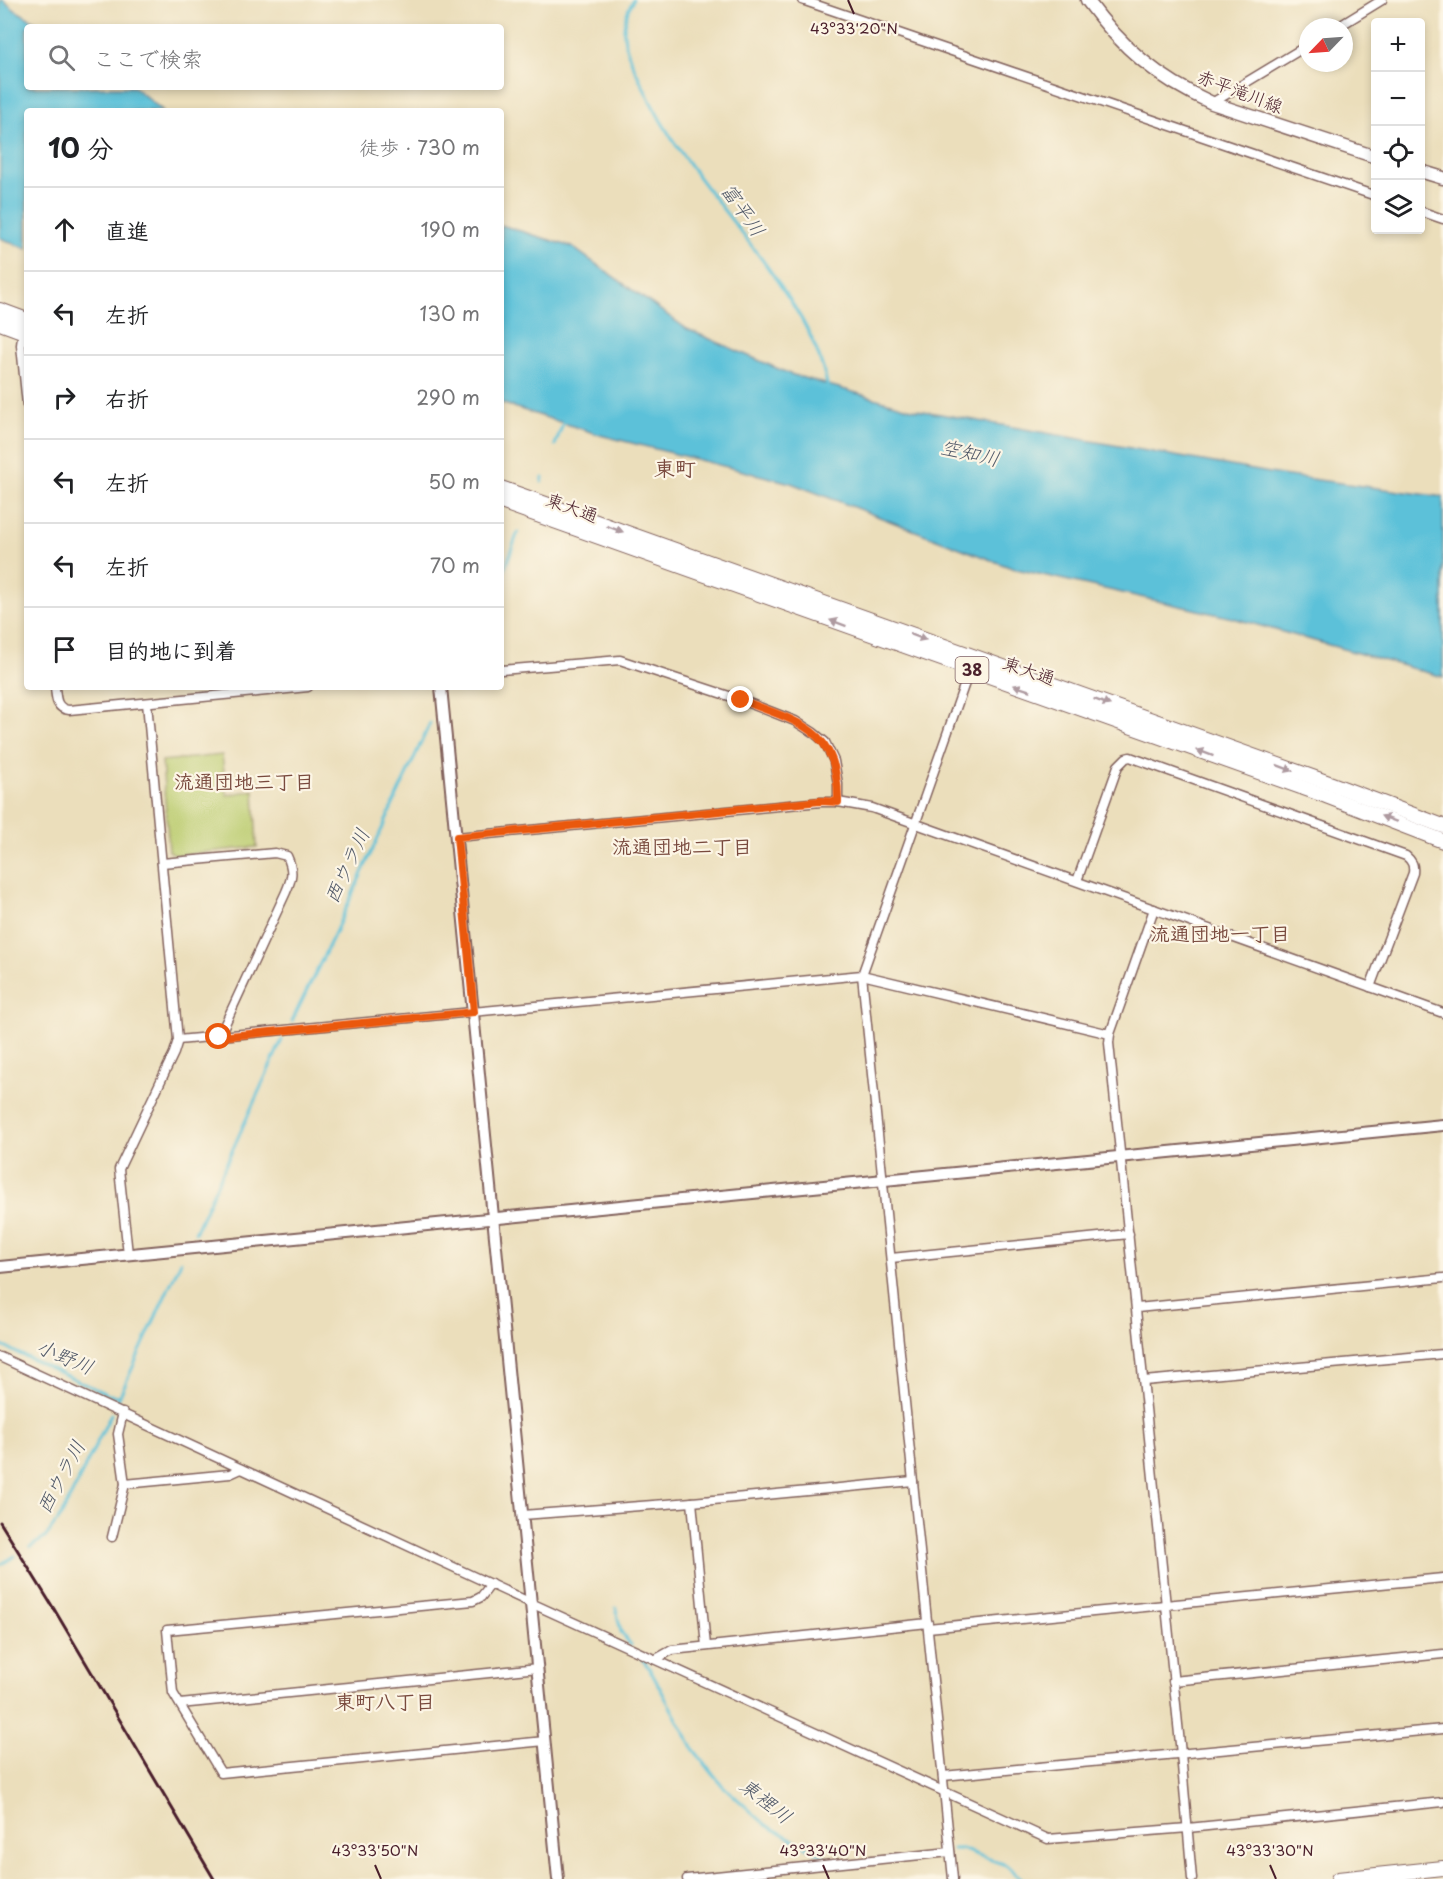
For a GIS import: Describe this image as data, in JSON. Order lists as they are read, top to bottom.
{
  "streets": {
    "highway": ["東大通", "38"],
    "main road": ["赤平滝川線"]
  },
  "districts": [
    "東町",
    "流通団地三丁目",
    "流通団地二丁目",
    "流通団地一丁目",
    "東町八丁目"
  ],
  "water": [
    "富平川",
    "空知川",
    "西ウラ川",
    "小野川",
    "東裡川"
  ],
  "north": "bottom left",
  "page": {
    "map_buttons": ["+", "−"],
    "search": "ここで検索",
    "heading": ["10 分", "徒歩 · 730 m"],
    "list": [
      ["直進", "190 m"],
      ["左折", "130 m"],
      ["右折", "290 m"],
      ["左折", "50 m"],
      ["左折", "70 m"],
      "目的地に到着"
    ]
  },
  "coordinates": [
    "43°33'20\"N",
    "43°33'50\"N",
    "43°33'40\"N",
    "43°33'30\"N"
  ]
}
